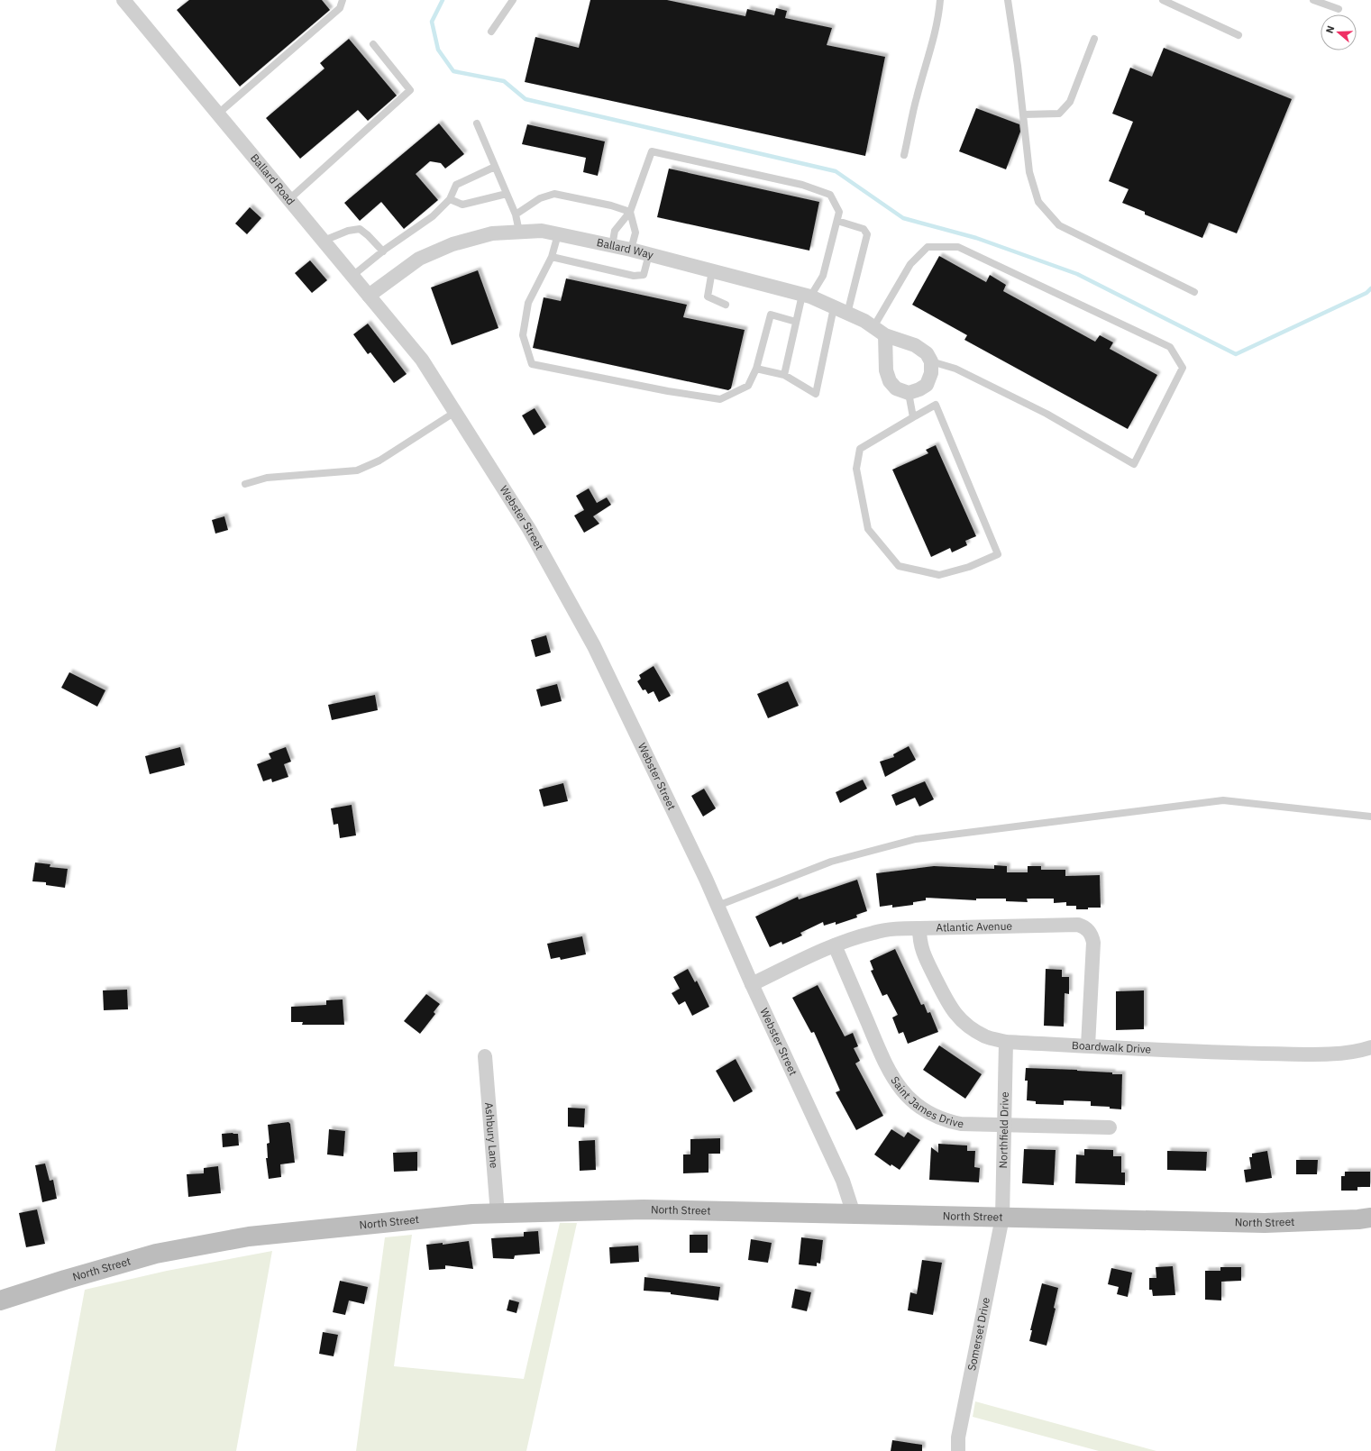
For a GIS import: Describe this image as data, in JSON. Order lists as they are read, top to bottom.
{
  "streets": {
    "main road": ["North Street"],
    "street": [
      "Ballard Road",
      "Ballard Way",
      "Webster Street",
      "Atlantic Avenue",
      "Boardwalk Drive",
      "Saint James Drive",
      "Northfield Drive",
      "Ashbury Lane",
      "Somerset Drive"
    ]
  },
  "crossings": [
    ["Ballard Road", "Ballard Way"],
    ["Ballard Road", "Webster Street"],
    ["Webster Street", "Atlantic Avenue"],
    ["Webster Street", "North Street"],
    ["Atlantic Avenue", "Boardwalk Drive"],
    ["Atlantic Avenue", "Saint James Drive"],
    ["Boardwalk Drive", "Northfield Drive"],
    ["Saint James Drive", "Northfield Drive"],
    ["Northfield Drive", "North Street"],
    ["Northfield Drive", "Somerset Drive"],
    ["Ashbury Lane", "North Street"],
    ["North Street", "Somerset Drive"]
  ],
  "north": "left"
}
